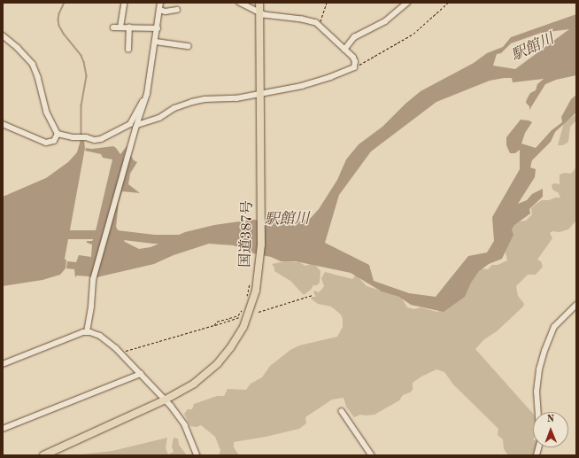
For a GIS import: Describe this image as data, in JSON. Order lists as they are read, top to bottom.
{
  "streets": {
    "highway": ["国道387号"]
  },
  "water": ["駅館川"],
  "north": "top"
}
